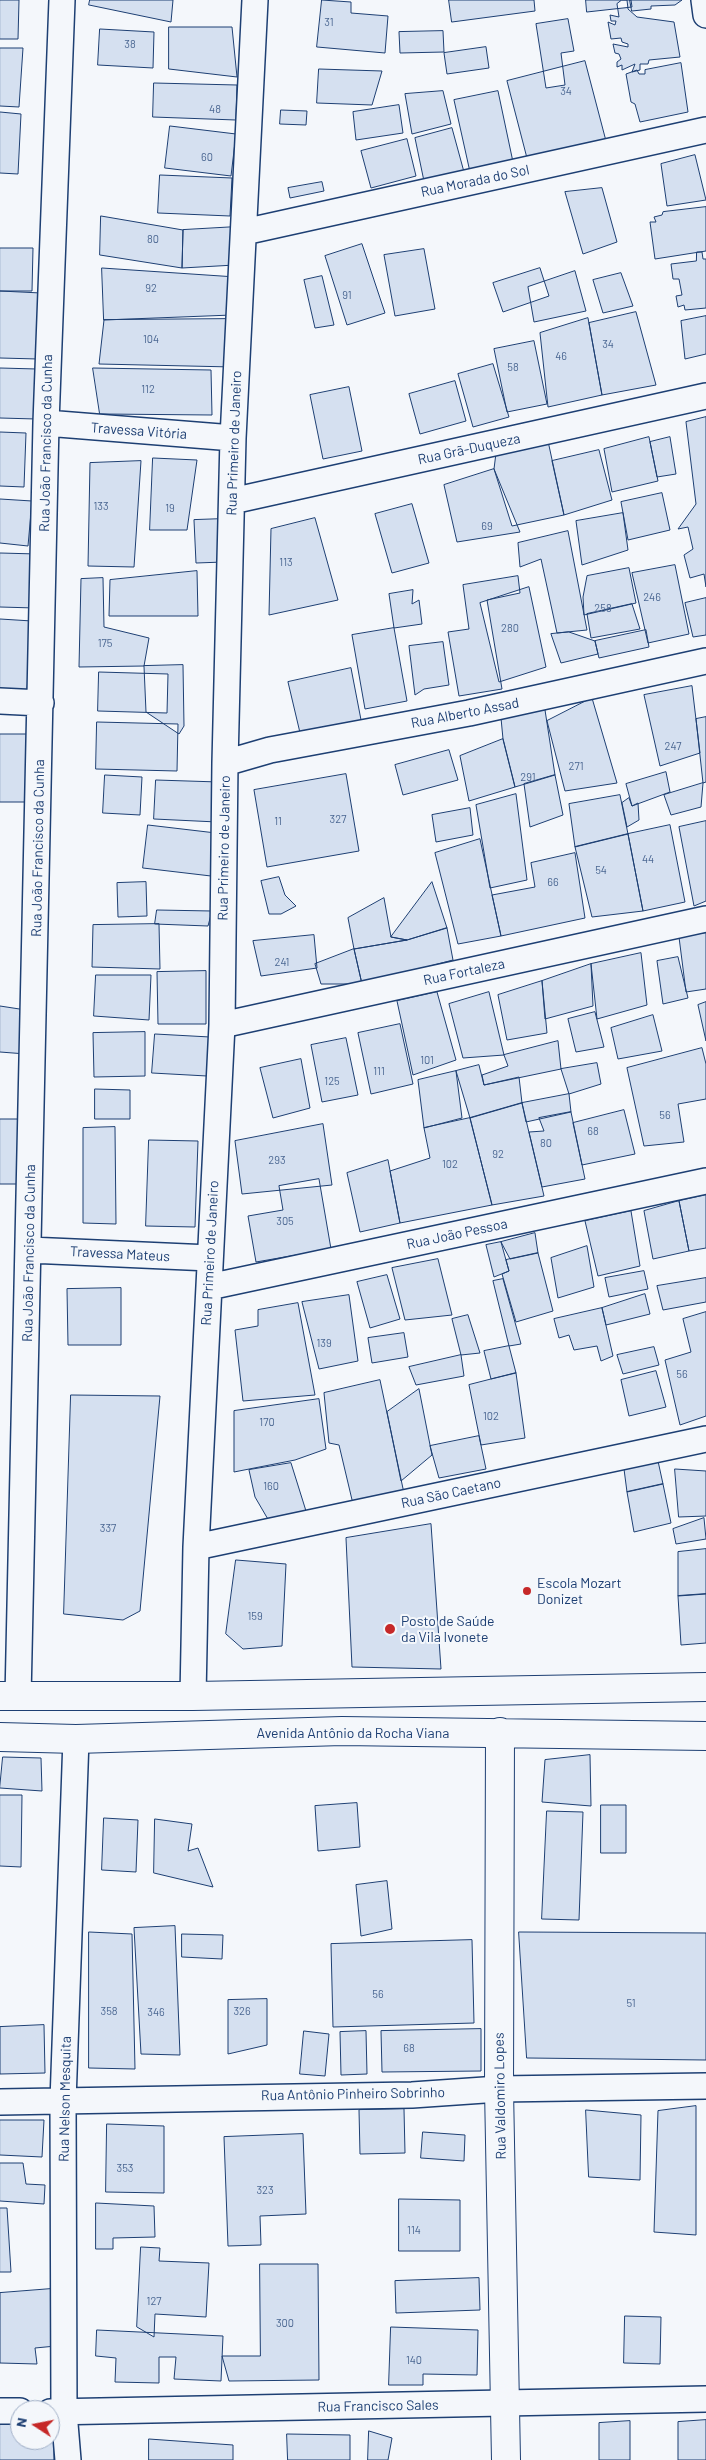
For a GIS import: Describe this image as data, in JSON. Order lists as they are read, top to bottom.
{
  "streets": {
    "main road": ["Avenida Antônio da Rocha Viana", "Rua Valdomiro Lopes"],
    "street": [
      "Rua Morada do Sol",
      "Travessa Vitória",
      "Rua João Francisco da Cunha",
      "Rua Primeiro de Janeiro",
      "Rua Grã-Duqueza",
      "Rua Alberto Assad",
      "Rua Fortaleza",
      "Rua João Pessoa",
      "Travessa Mateus",
      "Rua São Caetano",
      "Rua Antônio Pinheiro Sobrinho",
      "Rua Nelson Mesquita",
      "Rua Francisco Sales"
    ]
  },
  "crossings": [
    ["Rua Morada do Sol", "Rua Primeiro de Janeiro"],
    ["Travessa Vitória", "Rua João Francisco da Cunha"],
    ["Travessa Vitória", "Rua Primeiro de Janeiro"],
    ["Rua João Francisco da Cunha", "Travessa Mateus"],
    ["Rua Primeiro de Janeiro", "Rua Grã-Duqueza"],
    ["Rua Primeiro de Janeiro", "Rua Alberto Assad"],
    ["Rua Primeiro de Janeiro", "Rua Fortaleza"],
    ["Rua Primeiro de Janeiro", "Rua João Pessoa"],
    ["Rua Primeiro de Janeiro", "Travessa Mateus"],
    ["Rua Primeiro de Janeiro", "Rua São Caetano"],
    ["Avenida Antônio da Rocha Viana", "Rua Valdomiro Lopes"],
    ["Avenida Antônio da Rocha Viana", "Rua Nelson Mesquita"],
    ["Rua Antônio Pinheiro Sobrinho", "Rua Valdomiro Lopes"],
    ["Rua Antônio Pinheiro Sobrinho", "Rua Nelson Mesquita"],
    ["Rua Valdomiro Lopes", "Rua Francisco Sales"]
  ],
  "places": ["Escola Mozart Donizet", "Posto de Saúde da Vila Ivonete"],
  "house_numbers": [
    "31",
    "38",
    "34",
    "48",
    "60",
    "80",
    "92",
    "91",
    "104",
    "34",
    "46",
    "58",
    "112",
    "133",
    "19",
    "69",
    "113",
    "246",
    "258",
    "280",
    "175",
    "247",
    "271",
    "291",
    "327",
    "11",
    "44",
    "54",
    "66",
    "241",
    "101",
    "111",
    "125",
    "56",
    "68",
    "80",
    "92",
    "293",
    "102",
    "305",
    "139",
    "56",
    "102",
    "170",
    "160",
    "337",
    "159",
    "56",
    "51",
    "358",
    "326",
    "346",
    "68",
    "353",
    "323",
    "114",
    "127",
    "300",
    "140"
  ],
  "north": "left"
}
